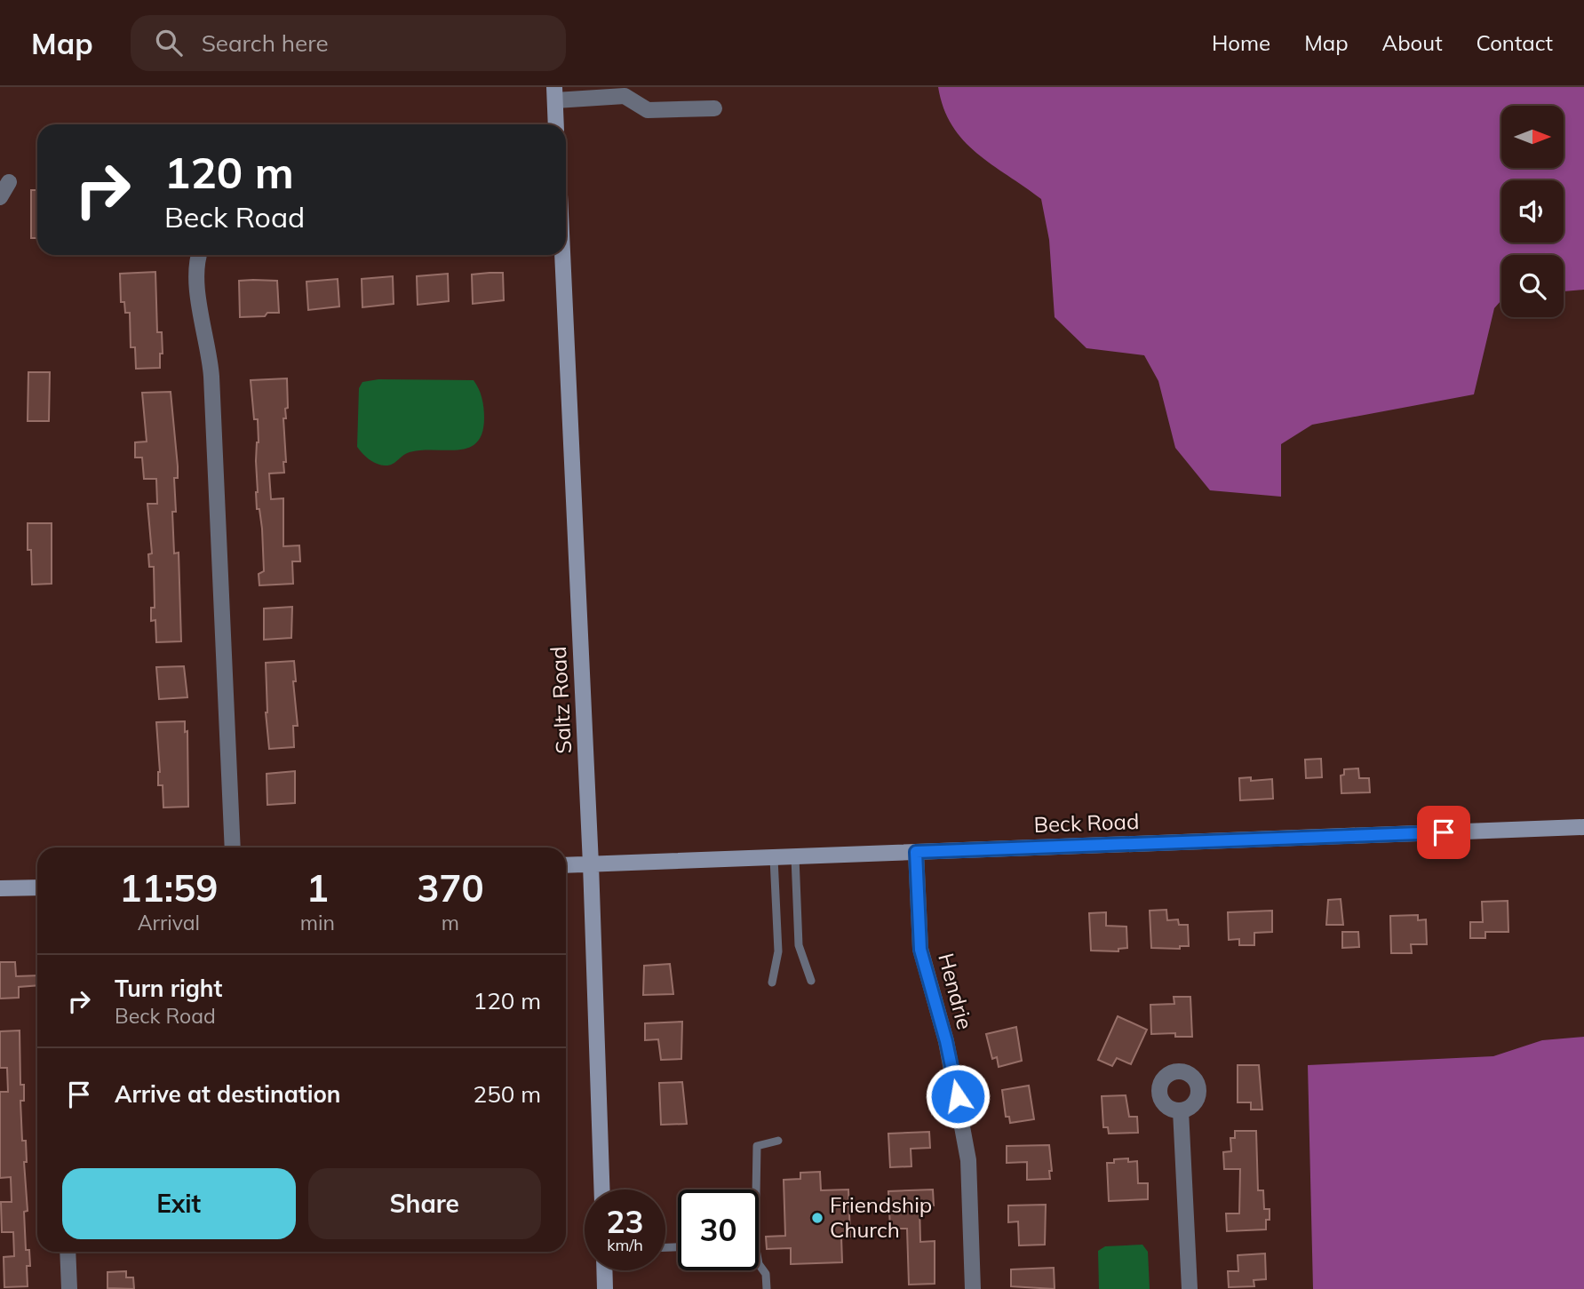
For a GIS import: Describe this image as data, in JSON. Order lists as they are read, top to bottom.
{
  "streets": {
    "street": ["Saltz Road", "Beck Road", "Hendrie"]
  },
  "crossings": [
    ["Saltz Road", "Beck Road"],
    ["Beck Road", "Hendrie"]
  ],
  "places": ["Friendship Church"],
  "north": "right",
  "page": {
    "header": "Map",
    "search": "Search here",
    "nav": [
      "Home",
      "Map",
      "About",
      "Contact"
    ],
    "turn": ["120 m", "Beck Road"],
    "eta": [
      "11:59",
      "Arrival",
      "1",
      "min",
      "370",
      "m"
    ],
    "list": [
      {
        "name": "Turn right",
        "note": "Beck Road",
        "value": "120 m"
      },
      {
        "name": "Arrive at destination",
        "value": "250 m"
      }
    ],
    "buttons": ["Exit", "Share"],
    "speed": "23 km/h",
    "limit": "30"
  }
}
